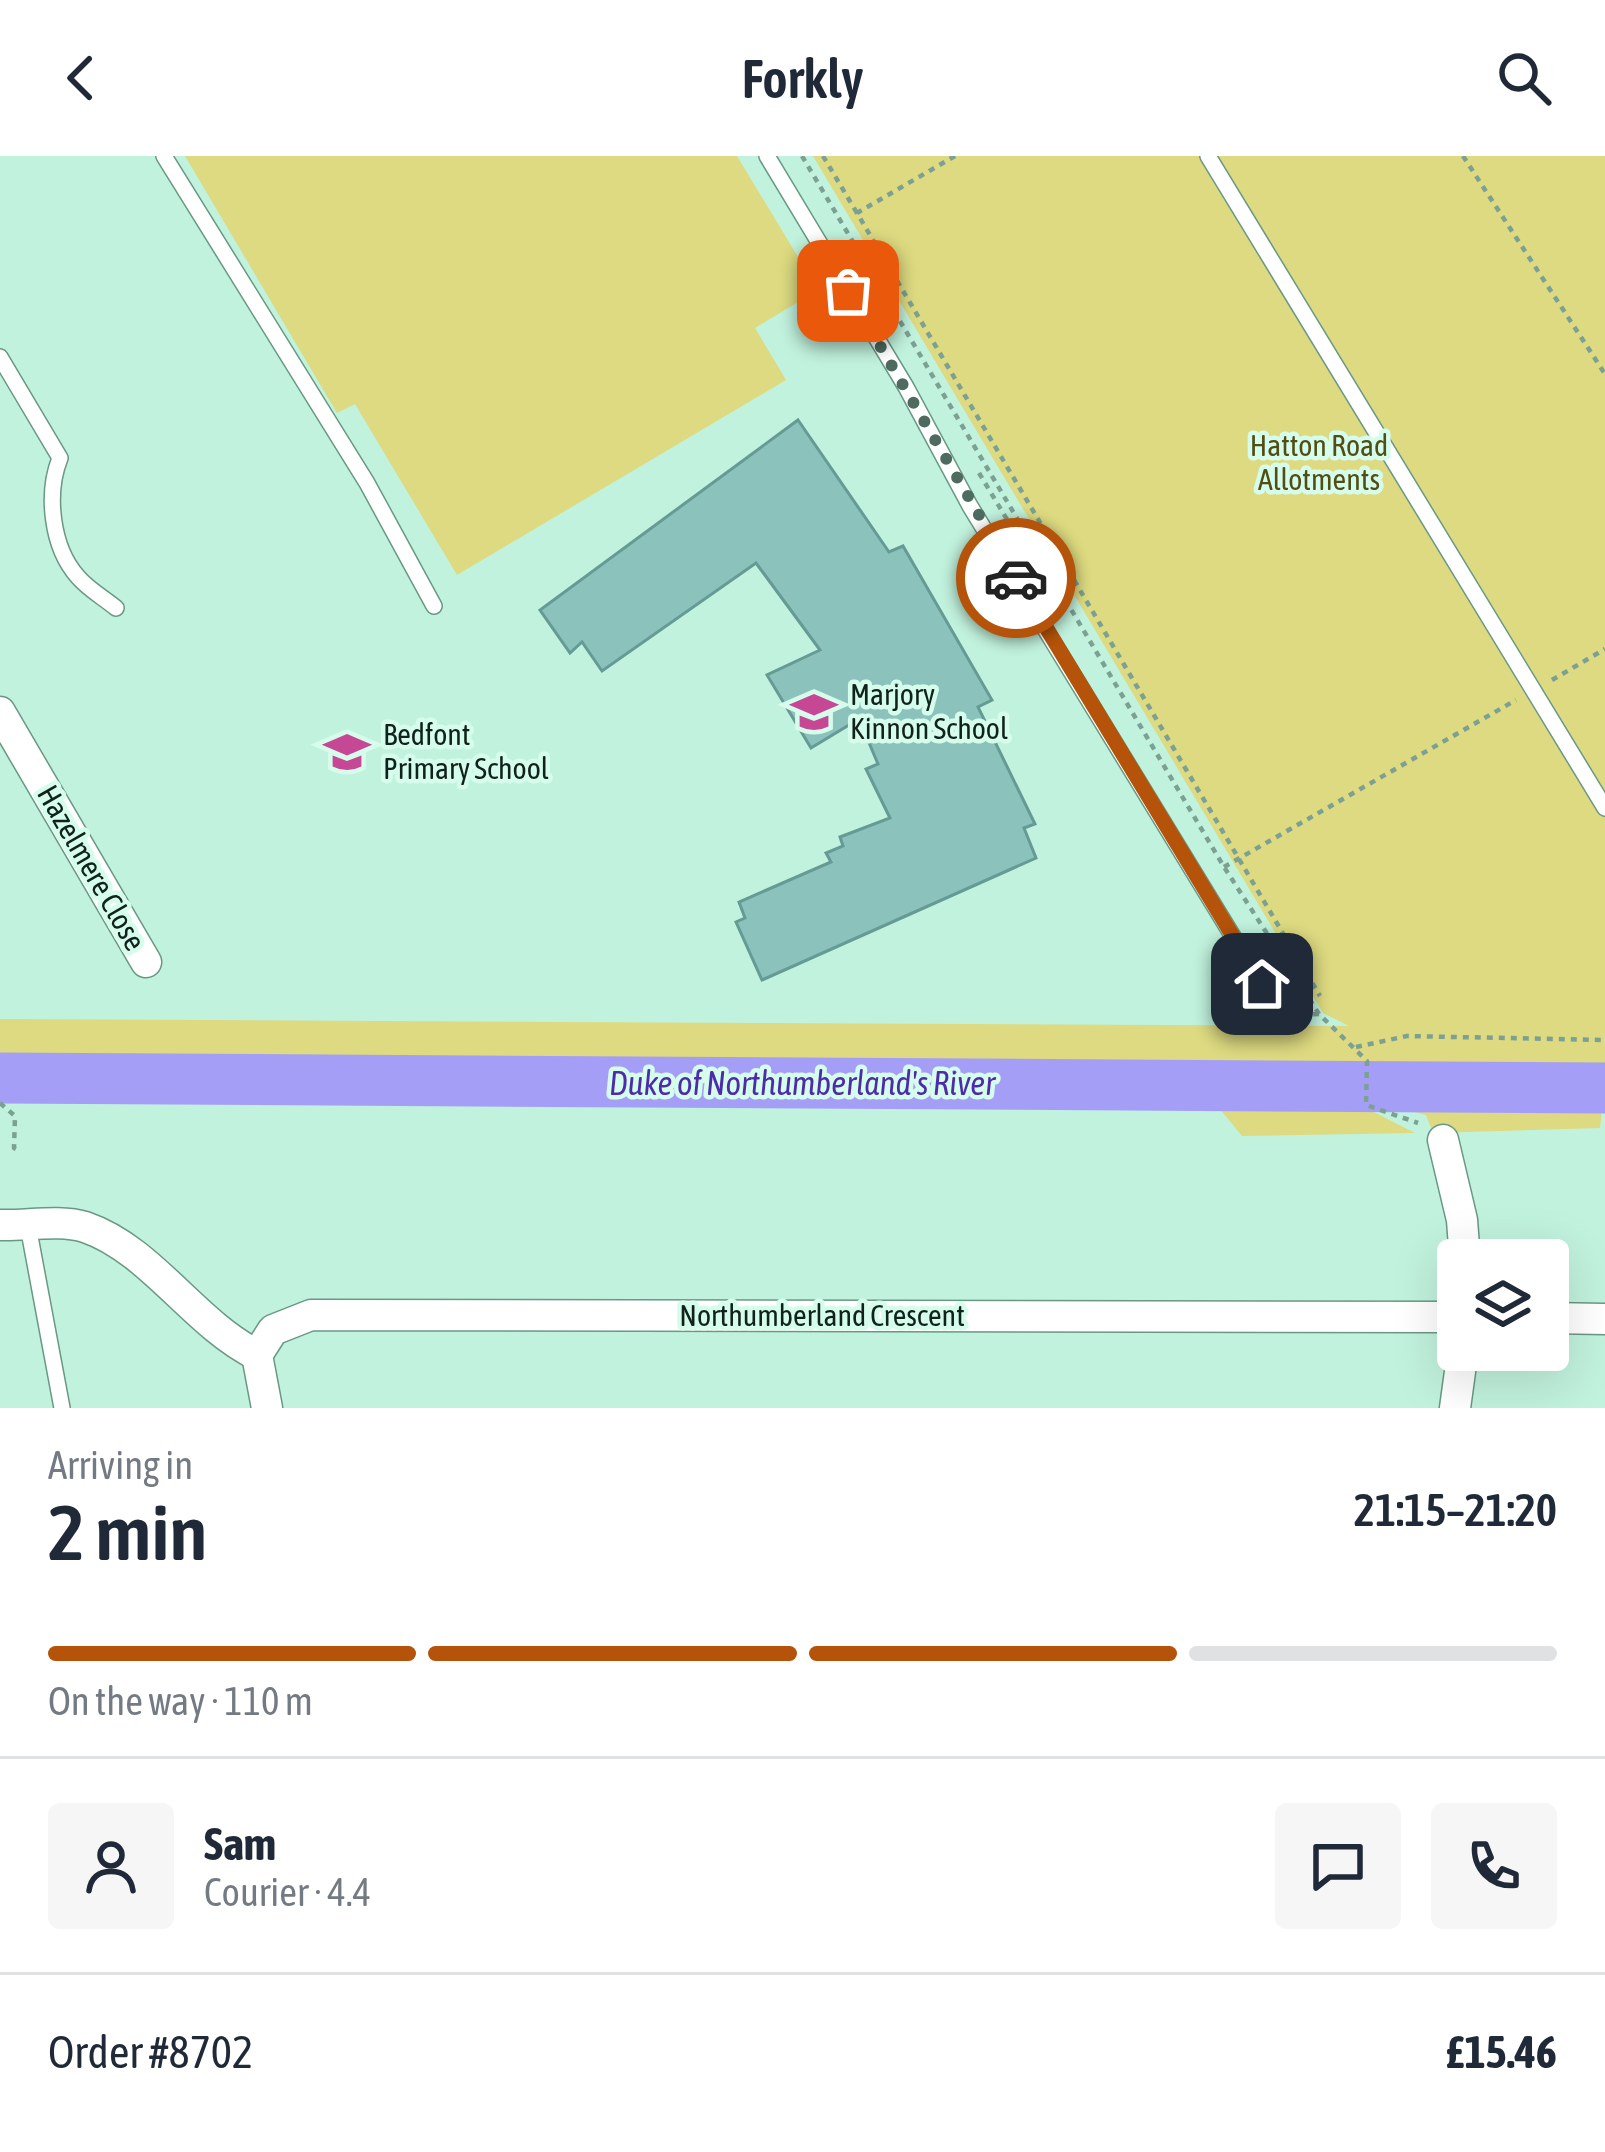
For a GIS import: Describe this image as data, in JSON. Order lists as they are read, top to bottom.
{
  "streets": {
    "street": ["Hazelmere Close", "Northumberland Crescent"]
  },
  "water": ["Duke of Northumberland's River"],
  "parks": ["Hatton Road Allotments"],
  "places": {
    "school or university": ["Marjory Kinnon School", "Bedfont Primary School"]
  },
  "page": {
    "header": "Forkly",
    "heading": ["2 min", "Arriving in", "21:15–21:20"],
    "panel": [
      "Sam",
      "Courier · 4.4",
      "Order #8702",
      "£15.46"
    ],
    "bar": "On the way · 110 m"
  }
}
